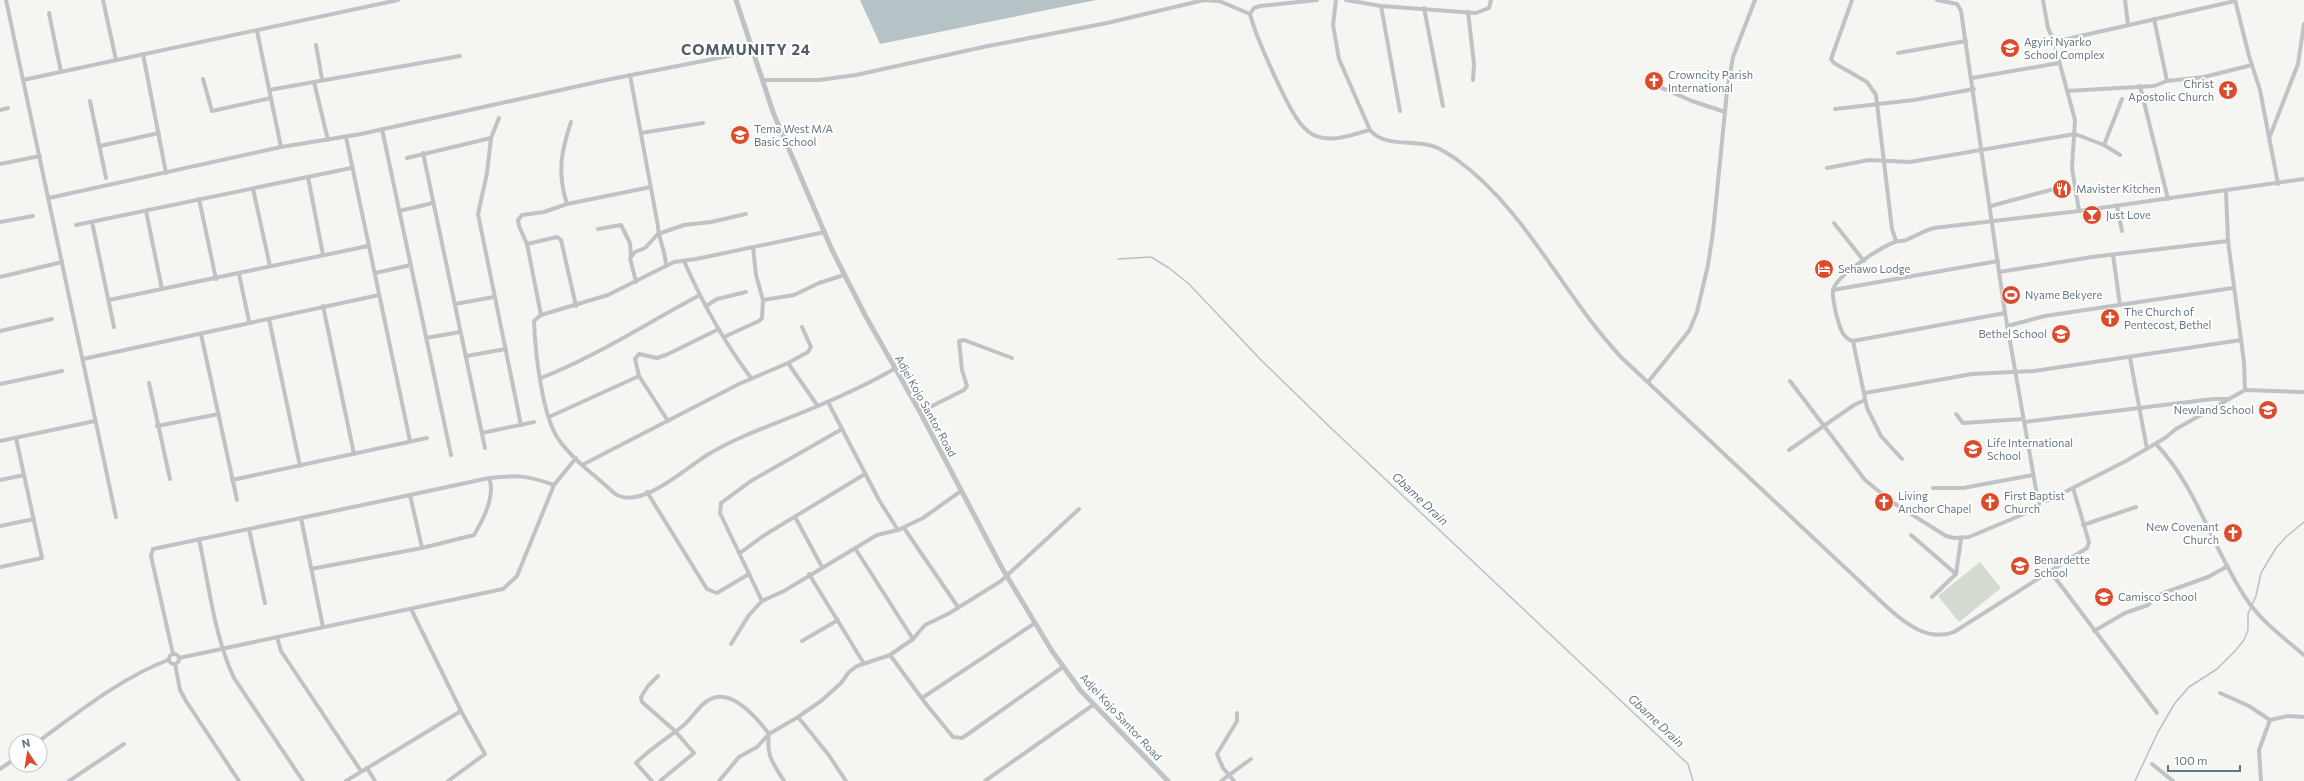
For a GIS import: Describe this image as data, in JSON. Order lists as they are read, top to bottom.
{
  "streets": {
    "street": ["Adjei Kojo Santor Road"]
  },
  "districts": ["COMMUNITY 24"],
  "water": ["Gbame Drain"],
  "places": {
    "school or university": [
      "Agyiri Nyarko School Complex",
      "Tema West M/A Basic School",
      "Bethel School",
      "Newland School",
      "Life International School",
      "Benardette School",
      "Camisco School"
    ],
    "church": [
      "Crowncity Parish International",
      "Christ Apostolic Church",
      "The Church of Pentecost, Bethel",
      "Living Anchor Chapel",
      "First Baptist Church",
      "New Covenant Church"
    ],
    "restaurant": ["Mavister Kitchen"],
    "bar": ["Just Love"],
    "hotel": ["Sehawo Lodge"],
    "sports": ["Nyame Bekyere"]
  },
  "scale_bar": "100 m",
  "north": "top"
}
